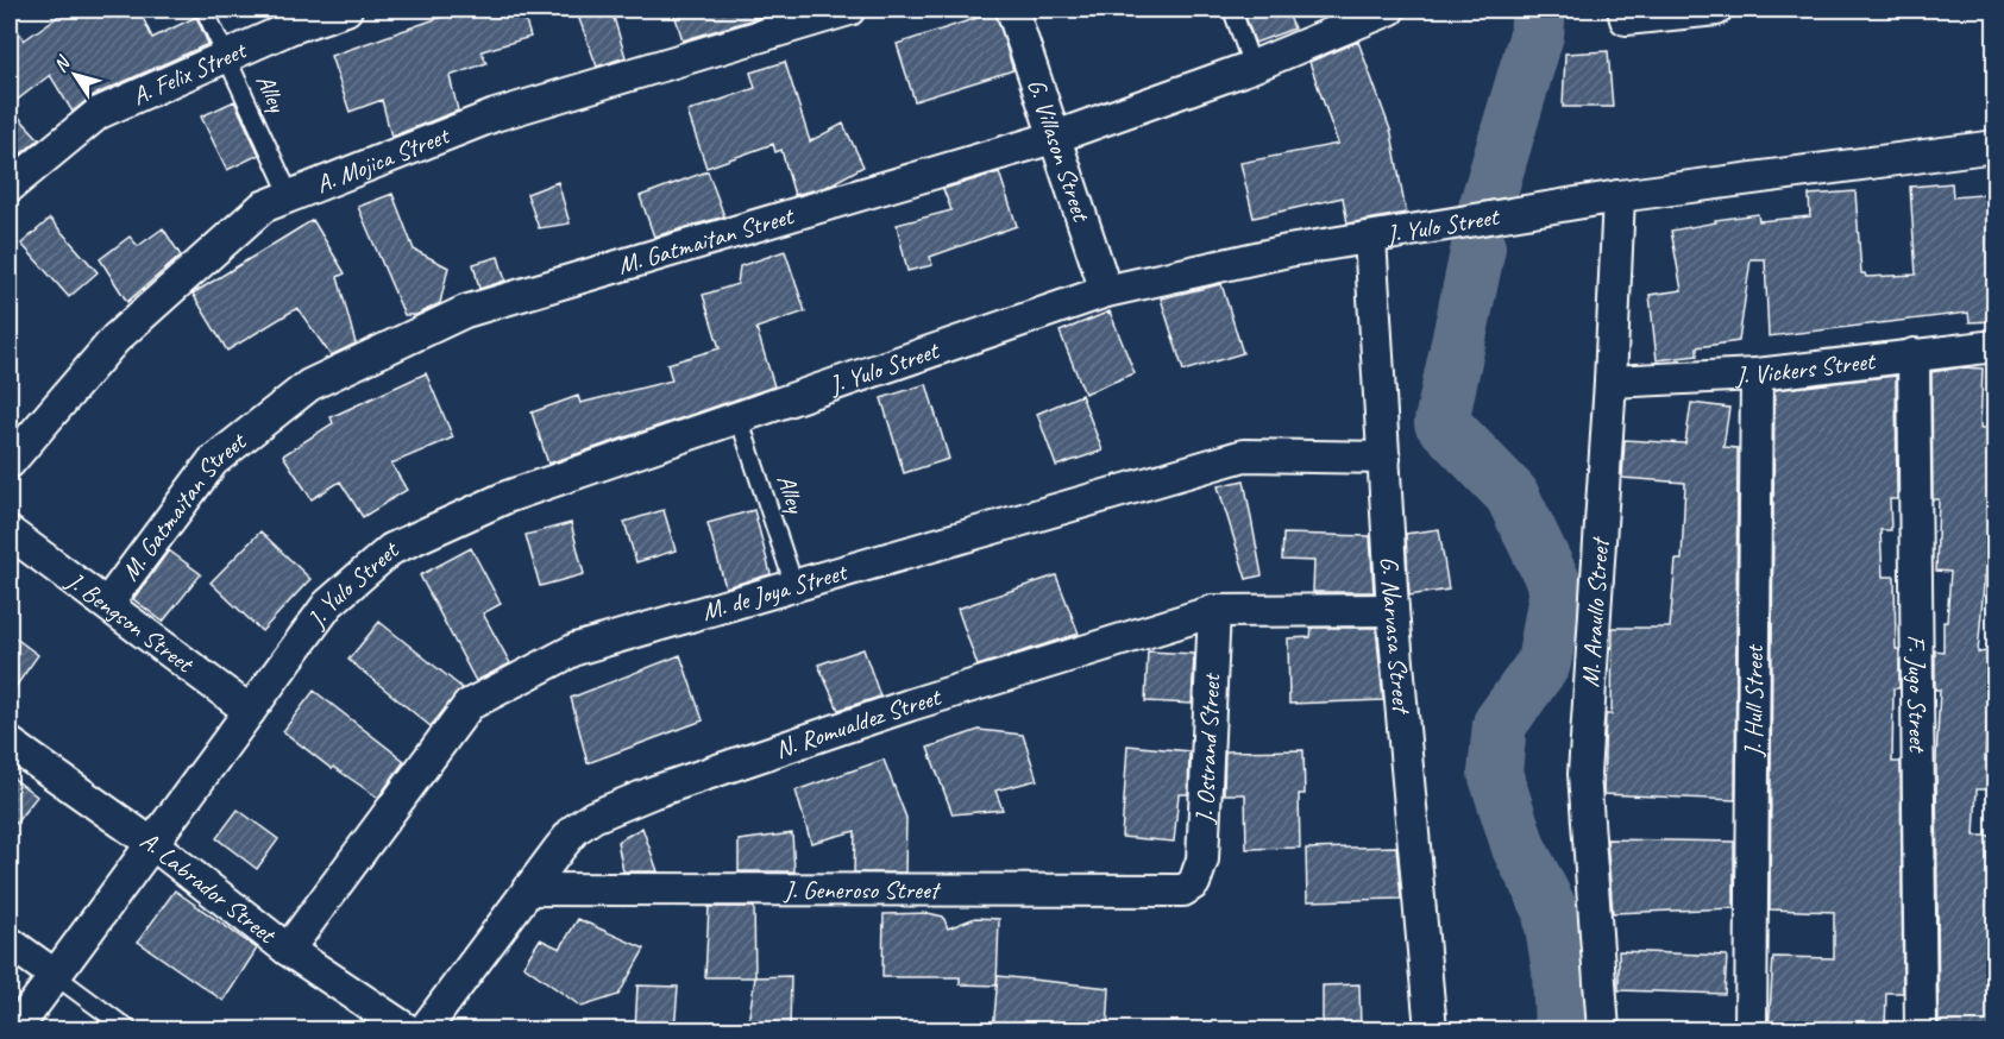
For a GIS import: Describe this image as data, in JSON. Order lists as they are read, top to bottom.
{
  "streets": {
    "street": [
      "A. Felix Street",
      "G. Villason Street",
      "A. Mojica Street",
      "J. Yulo Street",
      "M. Gatmaitan Street",
      "J. Vickers Street",
      "M. de Joya Street",
      "M. Araullo Street",
      "J. Bengson Street",
      "G. Narvasa Street",
      "F. Jugo Street",
      "J. Hull Street",
      "N. Romualdez Street",
      "J. Ostrand Street",
      "A. Labrador Street",
      "J. Generoso Street"
    ],
    "lane": ["Alley"]
  },
  "crossings": [
    ["A. Felix Street", "Alley"],
    ["Alley", "A. Mojica Street"],
    ["Alley", "J. Yulo Street"],
    ["Alley", "M. de Joya Street"],
    ["G. Villason Street", "J. Yulo Street"],
    ["G. Villason Street", "M. Gatmaitan Street"],
    ["J. Yulo Street", "M. Araullo Street"],
    ["J. Yulo Street", "J. Bengson Street"],
    ["J. Yulo Street", "G. Narvasa Street"],
    ["J. Yulo Street", "A. Labrador Street"],
    ["M. Gatmaitan Street", "J. Bengson Street"],
    ["J. Vickers Street", "M. Araullo Street"],
    ["J. Vickers Street", "F. Jugo Street"],
    ["J. Vickers Street", "J. Hull Street"],
    ["M. de Joya Street", "G. Narvasa Street"],
    ["M. de Joya Street", "A. Labrador Street"],
    ["G. Narvasa Street", "N. Romualdez Street"],
    ["N. Romualdez Street", "J. Ostrand Street"],
    ["N. Romualdez Street", "J. Generoso Street"],
    ["J. Ostrand Street", "J. Generoso Street"]
  ],
  "north": "top left"
}
